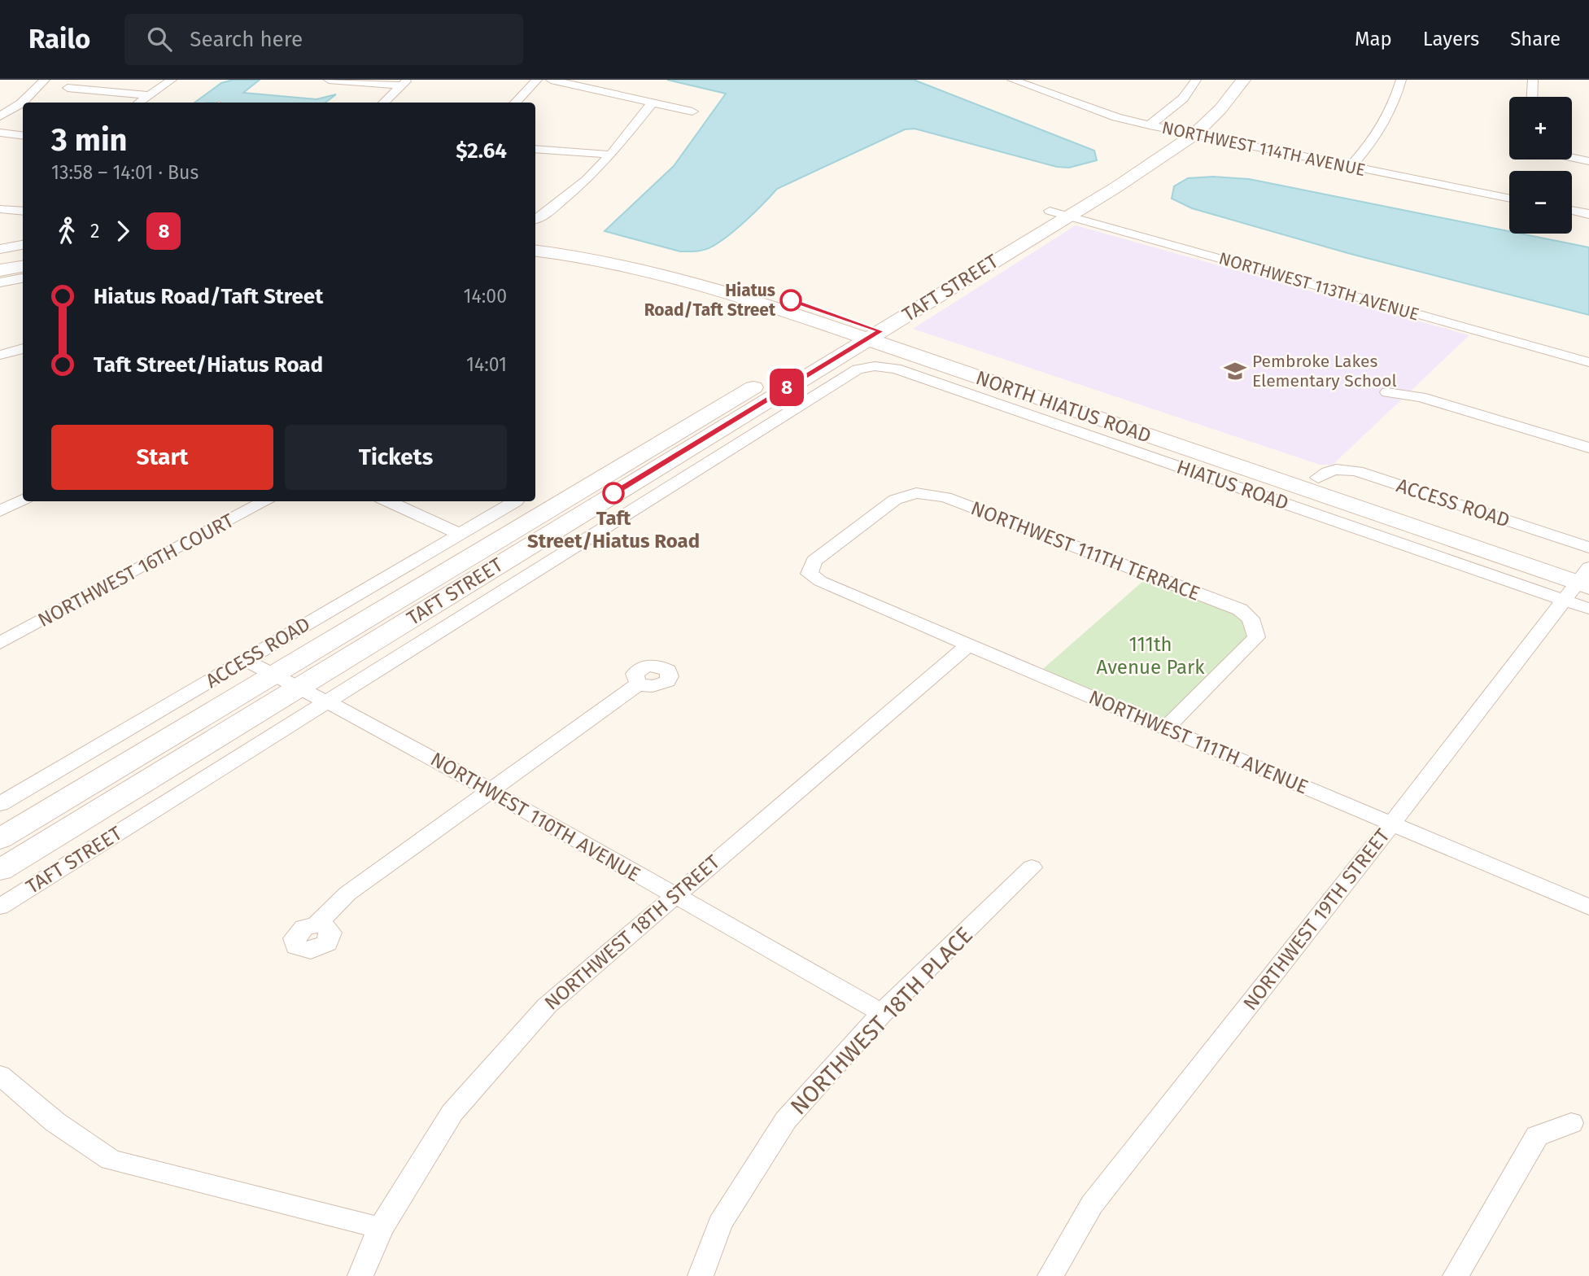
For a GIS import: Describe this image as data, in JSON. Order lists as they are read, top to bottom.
{
  "streets": {
    "street": [
      "NORTHWEST 114TH AVENUE",
      "NORTHWEST 113TH AVENUE",
      "TAFT STREET",
      "NORTH HIATUS ROAD",
      "HIATUS ROAD",
      "ACCESS ROAD",
      "NORTHWEST 111TH TERRACE",
      "NORTHWEST 16TH COURT",
      "NORTHWEST 111TH AVENUE",
      "NORTHWEST 110TH AVENUE",
      "NORTHWEST 19TH STREET",
      "NORTHWEST 18TH STREET",
      "NORTHWEST 18TH PLACE"
    ]
  },
  "crossings": [
    ["NORTHWEST 114TH AVENUE", "TAFT STREET"],
    ["NORTHWEST 113TH AVENUE", "TAFT STREET"],
    ["TAFT STREET", "NORTH HIATUS ROAD"],
    ["TAFT STREET", "HIATUS ROAD"],
    ["TAFT STREET", "NORTHWEST 110TH AVENUE"],
    ["NORTH HIATUS ROAD", "NORTHWEST 19TH STREET"],
    ["HIATUS ROAD", "NORTHWEST 19TH STREET"],
    ["ACCESS ROAD", "NORTHWEST 110TH AVENUE"],
    ["NORTHWEST 111TH TERRACE", "NORTHWEST 111TH AVENUE"],
    ["NORTHWEST 111TH AVENUE", "NORTHWEST 19TH STREET"],
    ["NORTHWEST 111TH AVENUE", "NORTHWEST 18TH STREET"],
    ["NORTHWEST 110TH AVENUE", "NORTHWEST 18TH STREET"],
    ["NORTHWEST 110TH AVENUE", "NORTHWEST 18TH PLACE"]
  ],
  "parks": ["111th Avenue Park"],
  "places": {
    "other": ["Hiatus Road/Taft Street", "Taft Street/Hiatus Road"],
    "school or university": ["Pembroke Lakes Elementary School"]
  },
  "lines": ["bus line 8"],
  "page": {
    "header": "Railo",
    "search": "Search here",
    "nav": ["Map", "Layers", "Share"],
    "on_map": "8",
    "map_buttons": ["+", "−"],
    "heading": ["3 min", "13:58 – 14:01 · Bus", "$2.64"],
    "legs": ["2", "8"],
    "list": [
      {
        "name": "Hiatus Road/Taft Street",
        "value": "14:00"
      },
      {
        "name": "Taft Street/Hiatus Road",
        "value": "14:01"
      }
    ],
    "buttons": ["Start", "Tickets"]
  }
}
